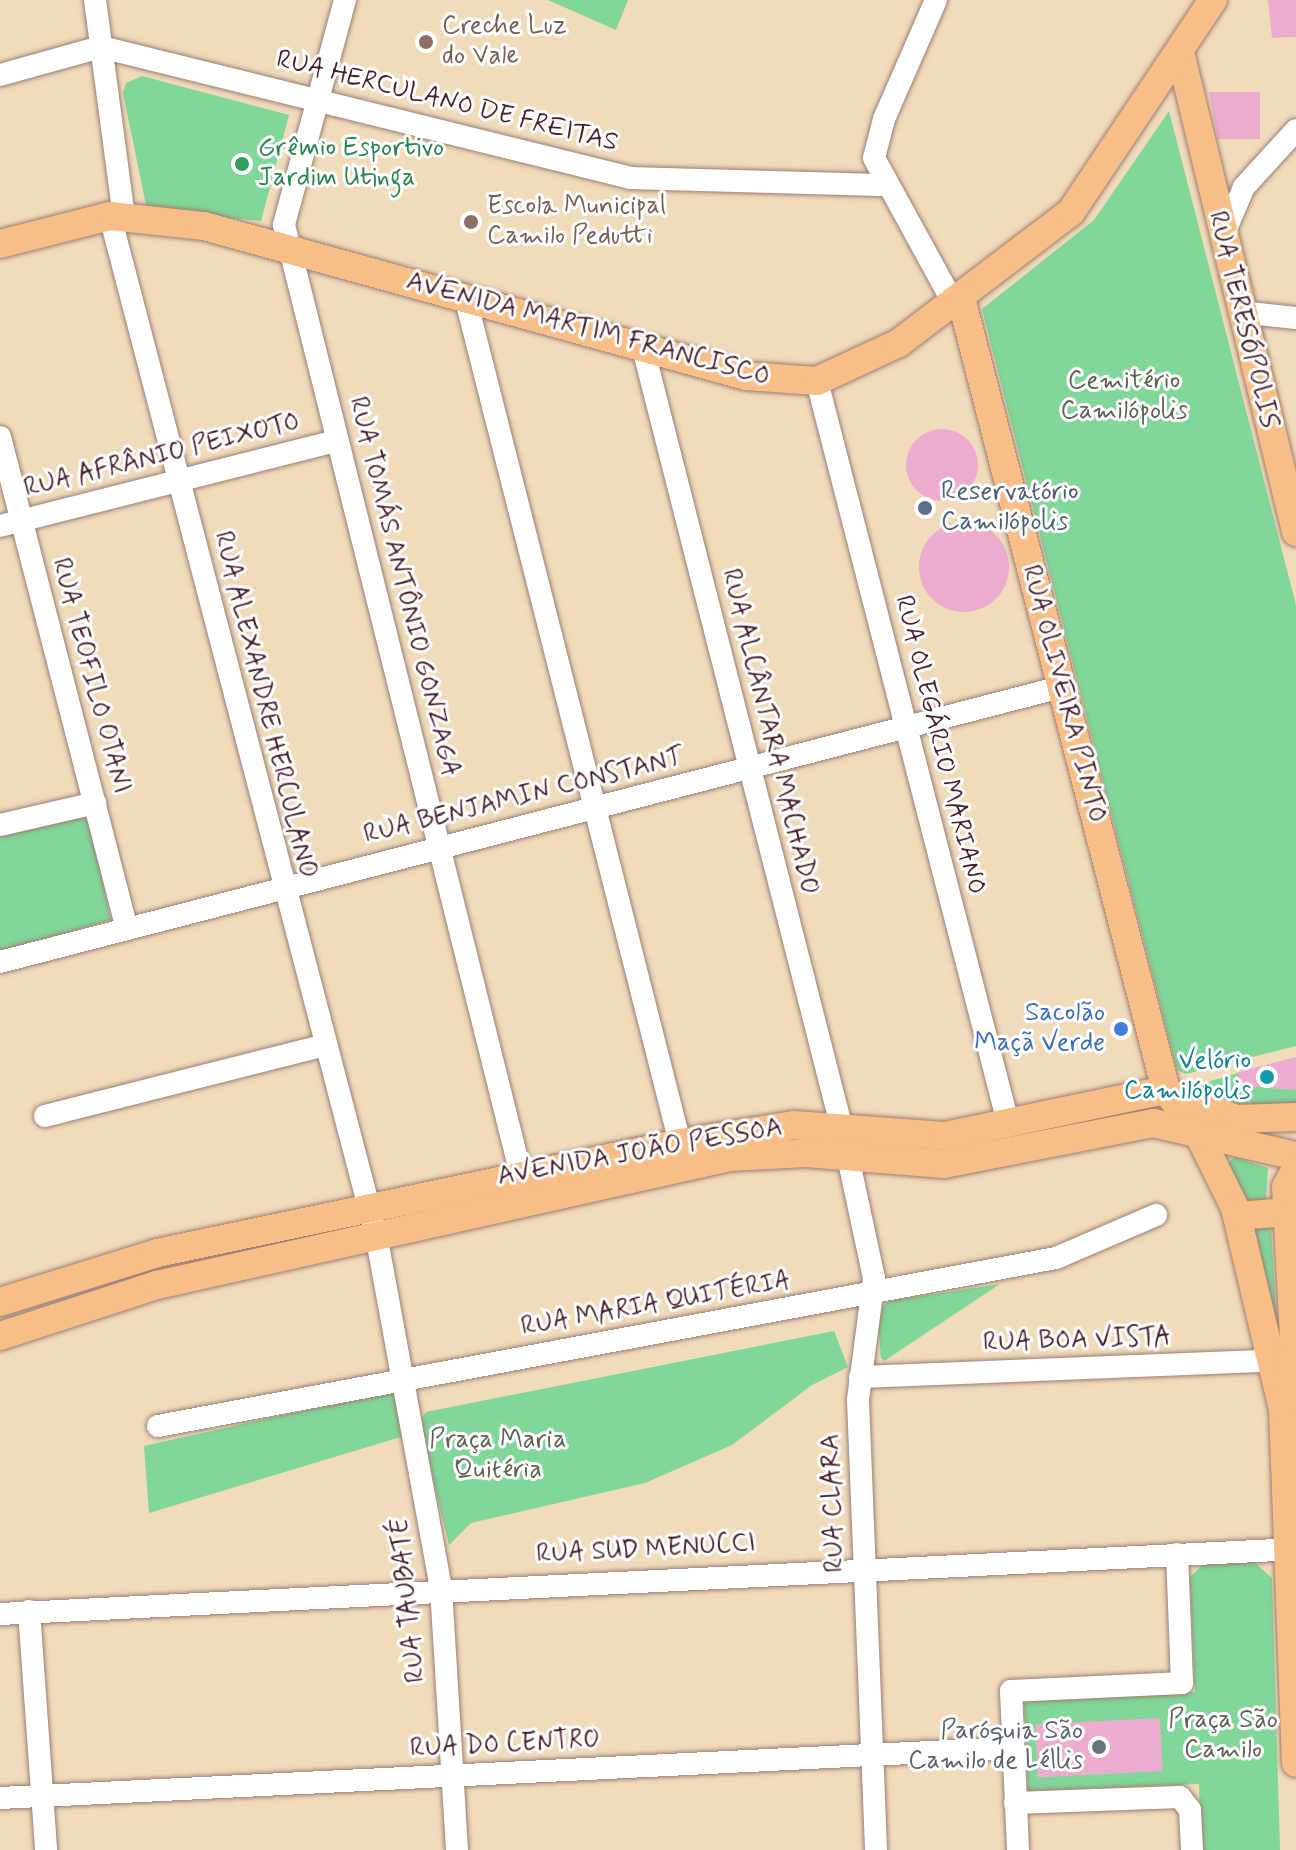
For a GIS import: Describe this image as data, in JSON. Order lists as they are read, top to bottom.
{
  "streets": {
    "main road": [
      "RUA TERESÓPOLIS",
      "AVENIDA MARTIM FRANCISCO",
      "RUA OLIVEIRA PINTO",
      "AVENIDA JOÃO PESSOA"
    ],
    "street": [
      "RUA HERCULANO DE FREITAS",
      "RUA AFRÂNIO PEIXOTO",
      "RUA TOMÁS ANTÔNIO GONZAGA",
      "RUA TEOFILO OTANI",
      "RUA ALEXANDRE HERCULANO",
      "RUA ALCÂNTARA MACHADO",
      "RUA OLEGÁRIO MARIANO",
      "RUA BENJAMIN CONSTANT",
      "RUA MARIA QUITÉRIA",
      "RUA BOA VISTA",
      "RUA CLARA",
      "RUA SUD MENUCCI",
      "RUA TAUBATÉ",
      "RUA DO CENTRO"
    ]
  },
  "crossings": [
    ["RUA HERCULANO DE FREITAS", "RUA TOMÁS ANTÔNIO GONZAGA"],
    ["RUA HERCULANO DE FREITAS", "RUA ALEXANDRE HERCULANO"],
    ["RUA TERESÓPOLIS", "AVENIDA MARTIM FRANCISCO"],
    ["AVENIDA MARTIM FRANCISCO", "RUA TOMÁS ANTÔNIO GONZAGA"],
    ["AVENIDA MARTIM FRANCISCO", "RUA OLIVEIRA PINTO"],
    ["AVENIDA MARTIM FRANCISCO", "RUA ALEXANDRE HERCULANO"],
    ["AVENIDA MARTIM FRANCISCO", "RUA ALCÂNTARA MACHADO"],
    ["AVENIDA MARTIM FRANCISCO", "RUA OLEGÁRIO MARIANO"],
    ["RUA AFRÂNIO PEIXOTO", "RUA TOMÁS ANTÔNIO GONZAGA"],
    ["RUA AFRÂNIO PEIXOTO", "RUA TEOFILO OTANI"],
    ["RUA AFRÂNIO PEIXOTO", "RUA ALEXANDRE HERCULANO"],
    ["RUA TOMÁS ANTÔNIO GONZAGA", "RUA BENJAMIN CONSTANT"],
    ["RUA TOMÁS ANTÔNIO GONZAGA", "AVENIDA JOÃO PESSOA"],
    ["RUA TEOFILO OTANI", "RUA BENJAMIN CONSTANT"],
    ["RUA OLIVEIRA PINTO", "RUA BENJAMIN CONSTANT"],
    ["RUA OLIVEIRA PINTO", "AVENIDA JOÃO PESSOA"],
    ["RUA ALEXANDRE HERCULANO", "RUA BENJAMIN CONSTANT"],
    ["RUA ALEXANDRE HERCULANO", "AVENIDA JOÃO PESSOA"],
    ["RUA ALEXANDRE HERCULANO", "RUA TAUBATÉ"],
    ["RUA ALCÂNTARA MACHADO", "RUA BENJAMIN CONSTANT"],
    ["RUA ALCÂNTARA MACHADO", "AVENIDA JOÃO PESSOA"],
    ["RUA OLEGÁRIO MARIANO", "RUA BENJAMIN CONSTANT"],
    ["RUA OLEGÁRIO MARIANO", "AVENIDA JOÃO PESSOA"],
    ["AVENIDA JOÃO PESSOA", "RUA CLARA"],
    ["AVENIDA JOÃO PESSOA", "RUA TAUBATÉ"],
    ["RUA MARIA QUITÉRIA", "RUA CLARA"],
    ["RUA MARIA QUITÉRIA", "RUA TAUBATÉ"],
    ["RUA BOA VISTA", "RUA CLARA"],
    ["RUA CLARA", "RUA SUD MENUCCI"],
    ["RUA CLARA", "RUA DO CENTRO"],
    ["RUA SUD MENUCCI", "RUA TAUBATÉ"],
    ["RUA TAUBATÉ", "RUA DO CENTRO"]
  ],
  "parks": ["Cemitério Camilópolis", "Praça Maria Quitéria", "Praça São Camilo"],
  "places": [
    "Creche Luz do Vale",
    "Grêmio Esportivo Jardim Utinga",
    "Escola Municipal Camilo Pedutti",
    "Reservatório Camilópolis",
    "Sacolão Maçã Verde",
    "Velório Camilópolis",
    "Paróquia São Camilo de Léllis"
  ]
}
